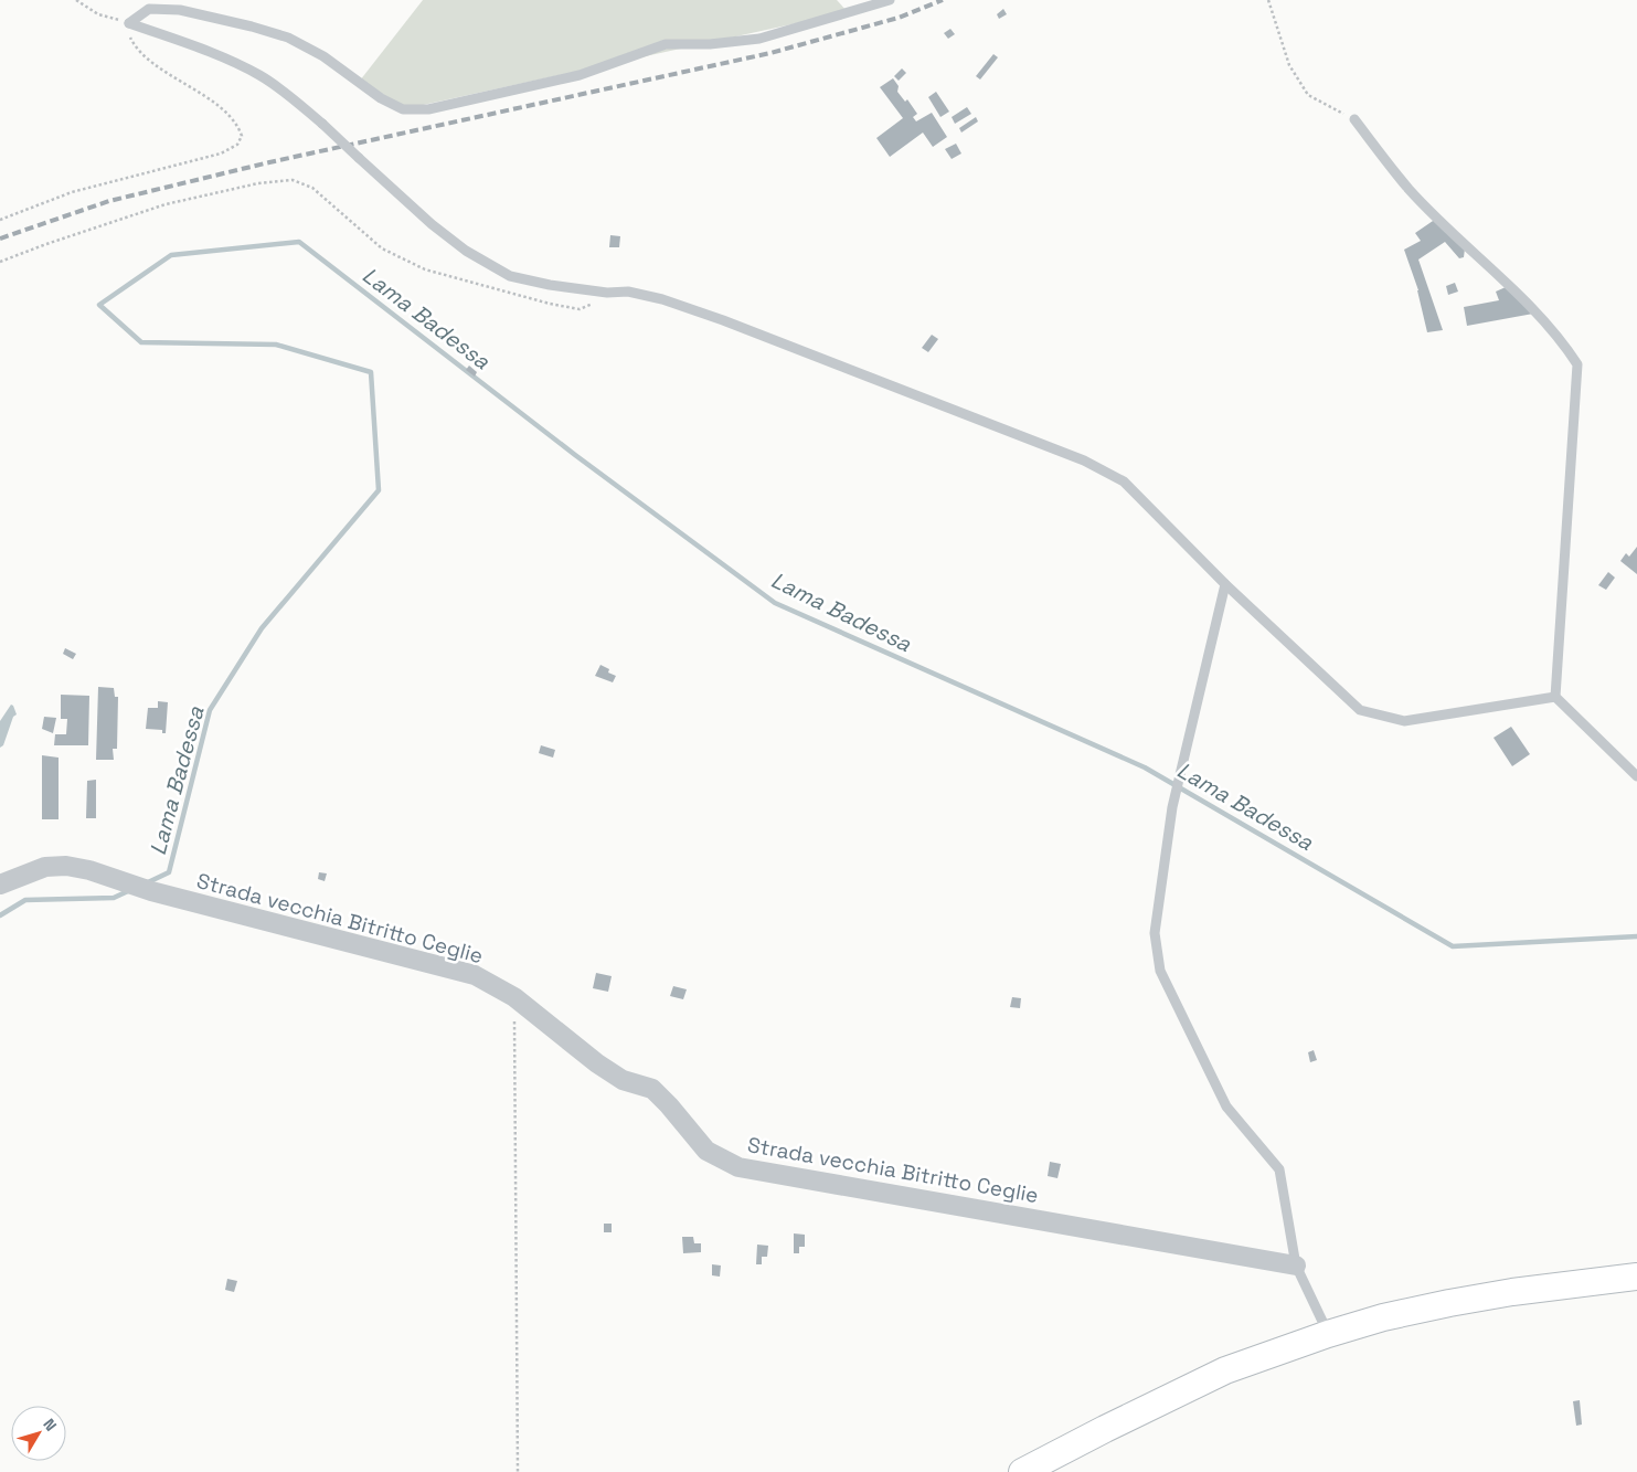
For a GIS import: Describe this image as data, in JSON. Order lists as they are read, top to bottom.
{
  "streets": {
    "street": ["Strada vecchia Bitritto Ceglie"]
  },
  "water": ["Lama Badessa"],
  "north": "top right"
}
